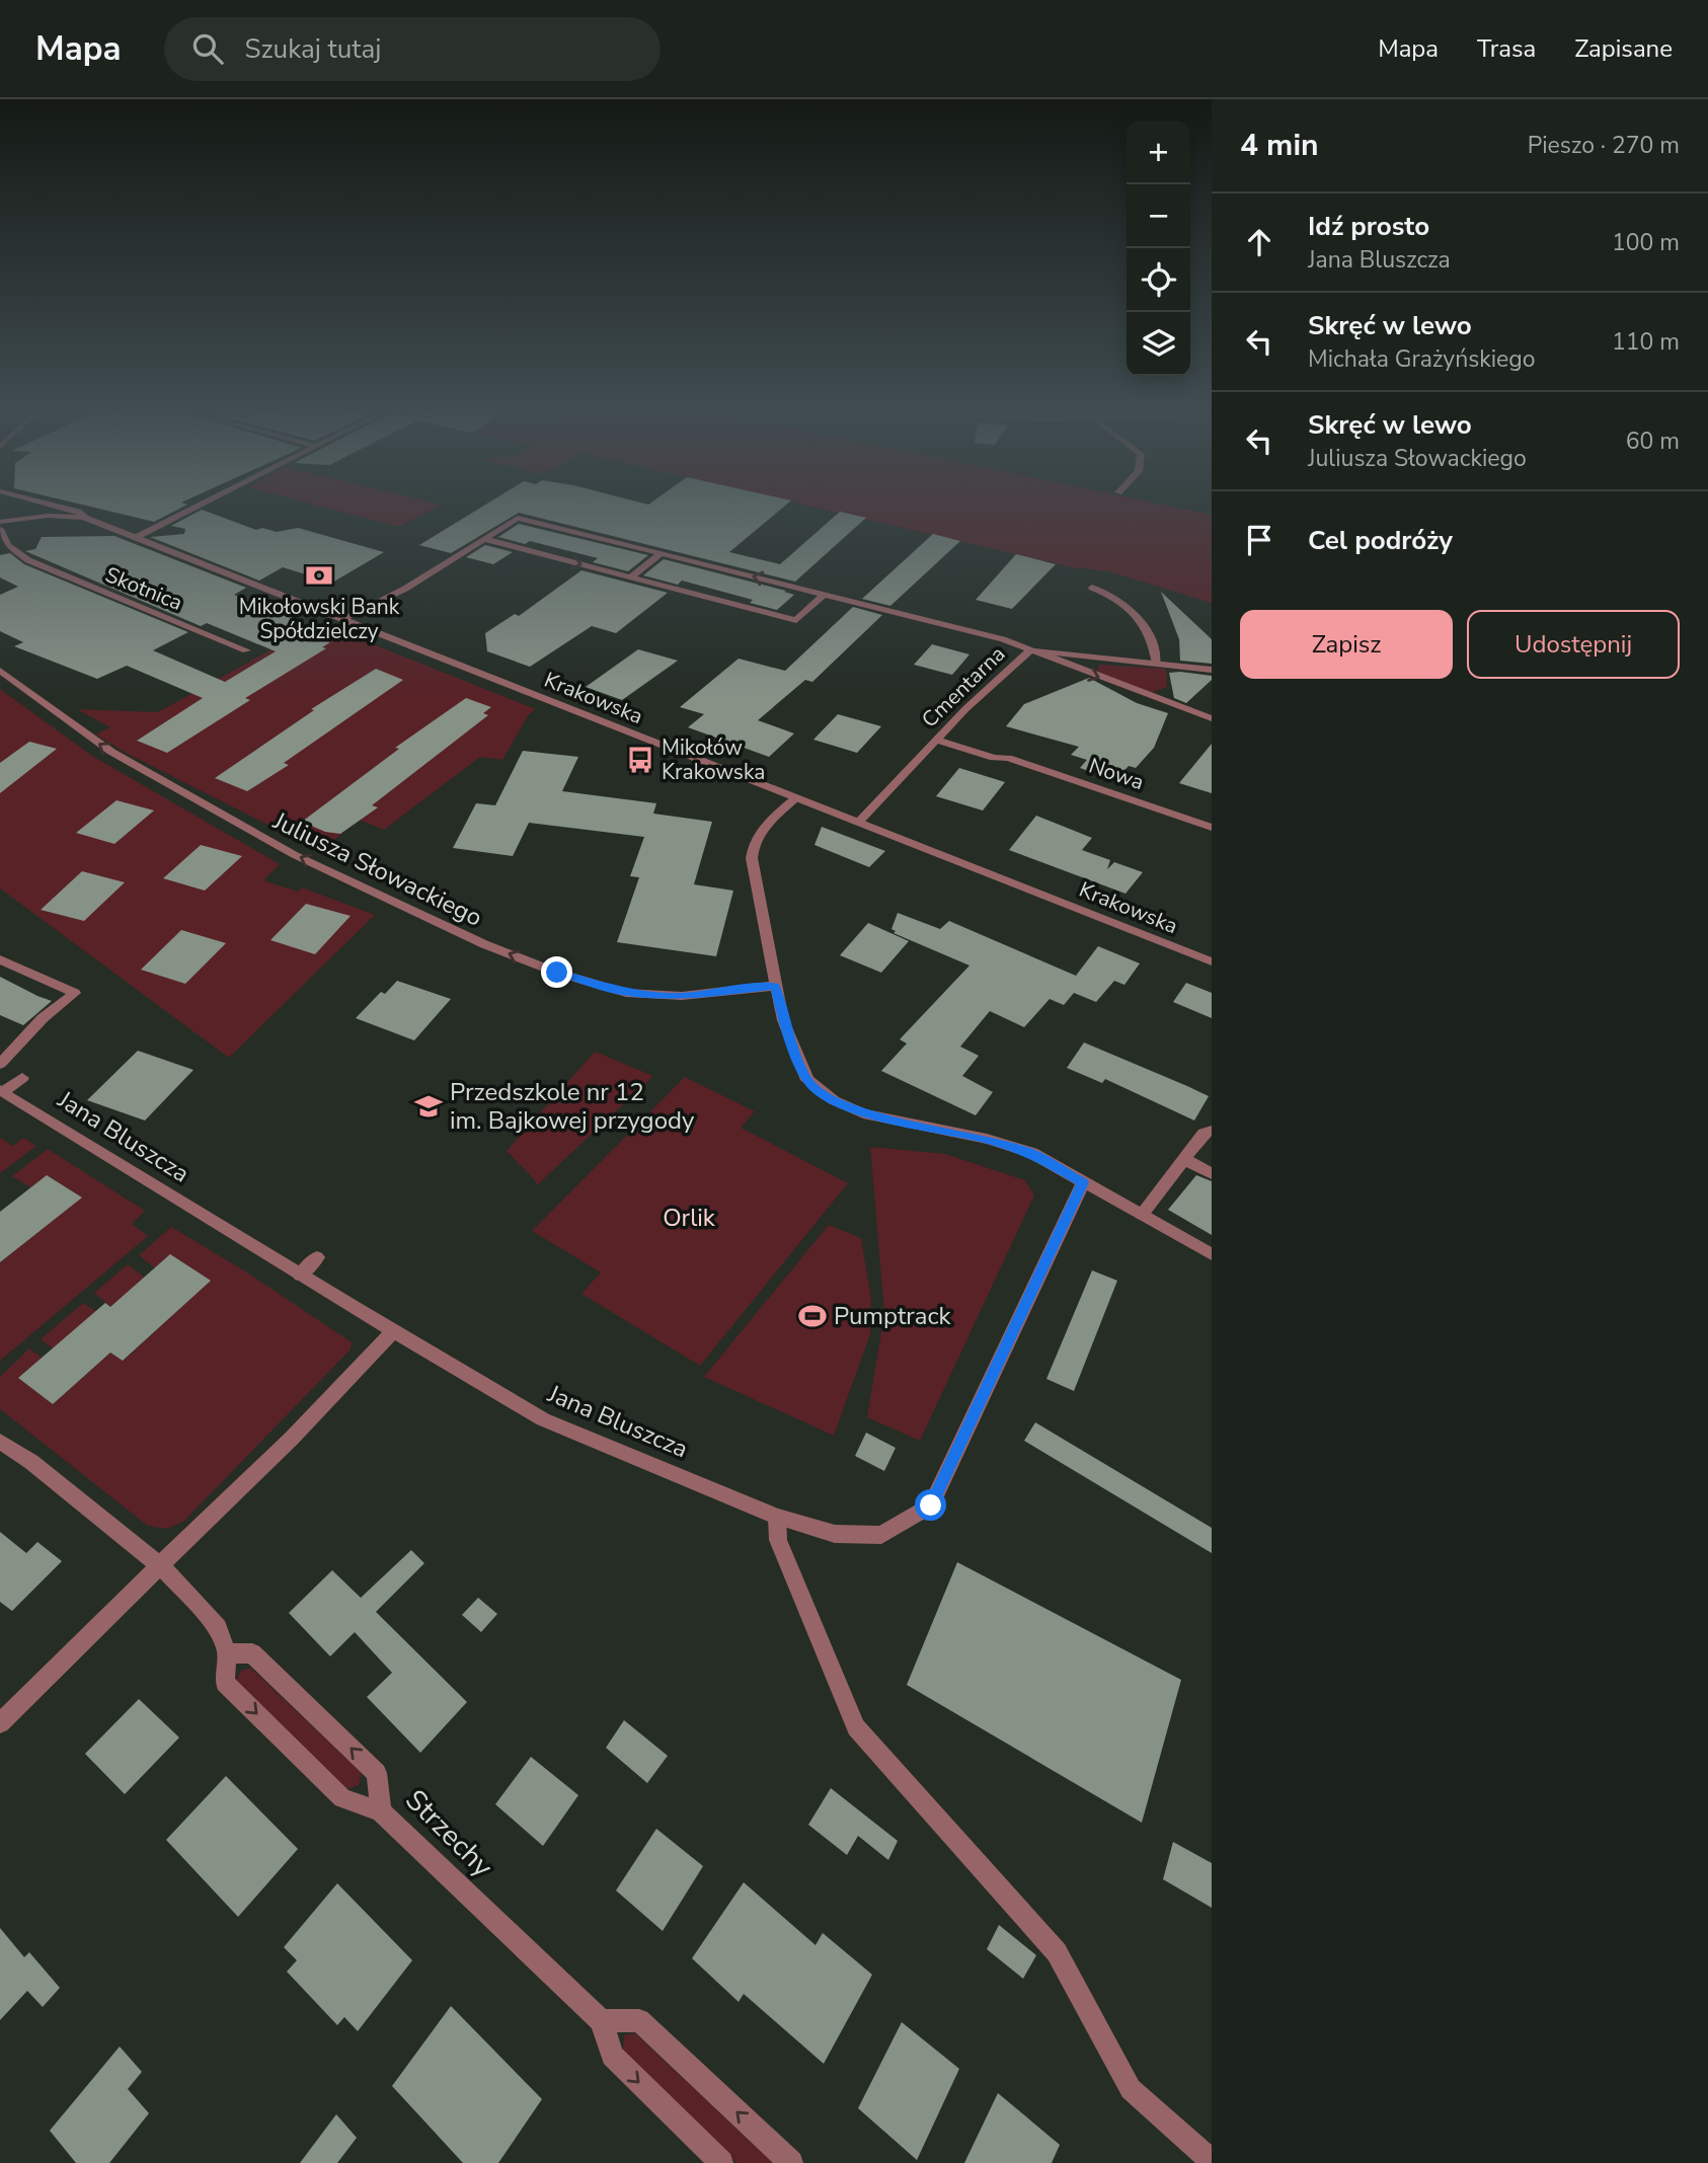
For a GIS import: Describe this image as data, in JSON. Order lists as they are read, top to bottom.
{
  "streets": {
    "street": [
      "Skotnica",
      "Cmentarna",
      "Krakowska",
      "Nowa",
      "Juliusza Słowackiego",
      "Jana Bluszcza",
      "Strzechy"
    ]
  },
  "crossings": [
    ["Cmentarna", "Krakowska"],
    ["Cmentarna", "Nowa"]
  ],
  "one_way": ["Juliusza Słowackiego"],
  "parks": ["Orlik"],
  "places": {
    "bank": ["Mikołowski Bank Spółdzielczy"],
    "bus stop": ["Mikołów Krakowska"],
    "school or university": ["Przedszkole nr 12 im. Bajkowej przygody"],
    "sports": ["Pumptrack"]
  },
  "page": {
    "header": "Mapa",
    "search": "Szukaj tutaj",
    "nav": ["Mapa", "Trasa", "Zapisane"],
    "heading": ["4 min", "Pieszo · 270 m"],
    "map_buttons": ["+", "−"],
    "list": [
      ["Idź prosto", "Jana Bluszcza", "100 m"],
      ["Skręć w lewo", "Michała Grażyńskiego", "110 m"],
      ["Skręć w lewo", "Juliusza Słowackiego", "60 m"],
      "Cel podróży"
    ],
    "buttons": ["Zapisz", "Udostępnij"]
  }
}
